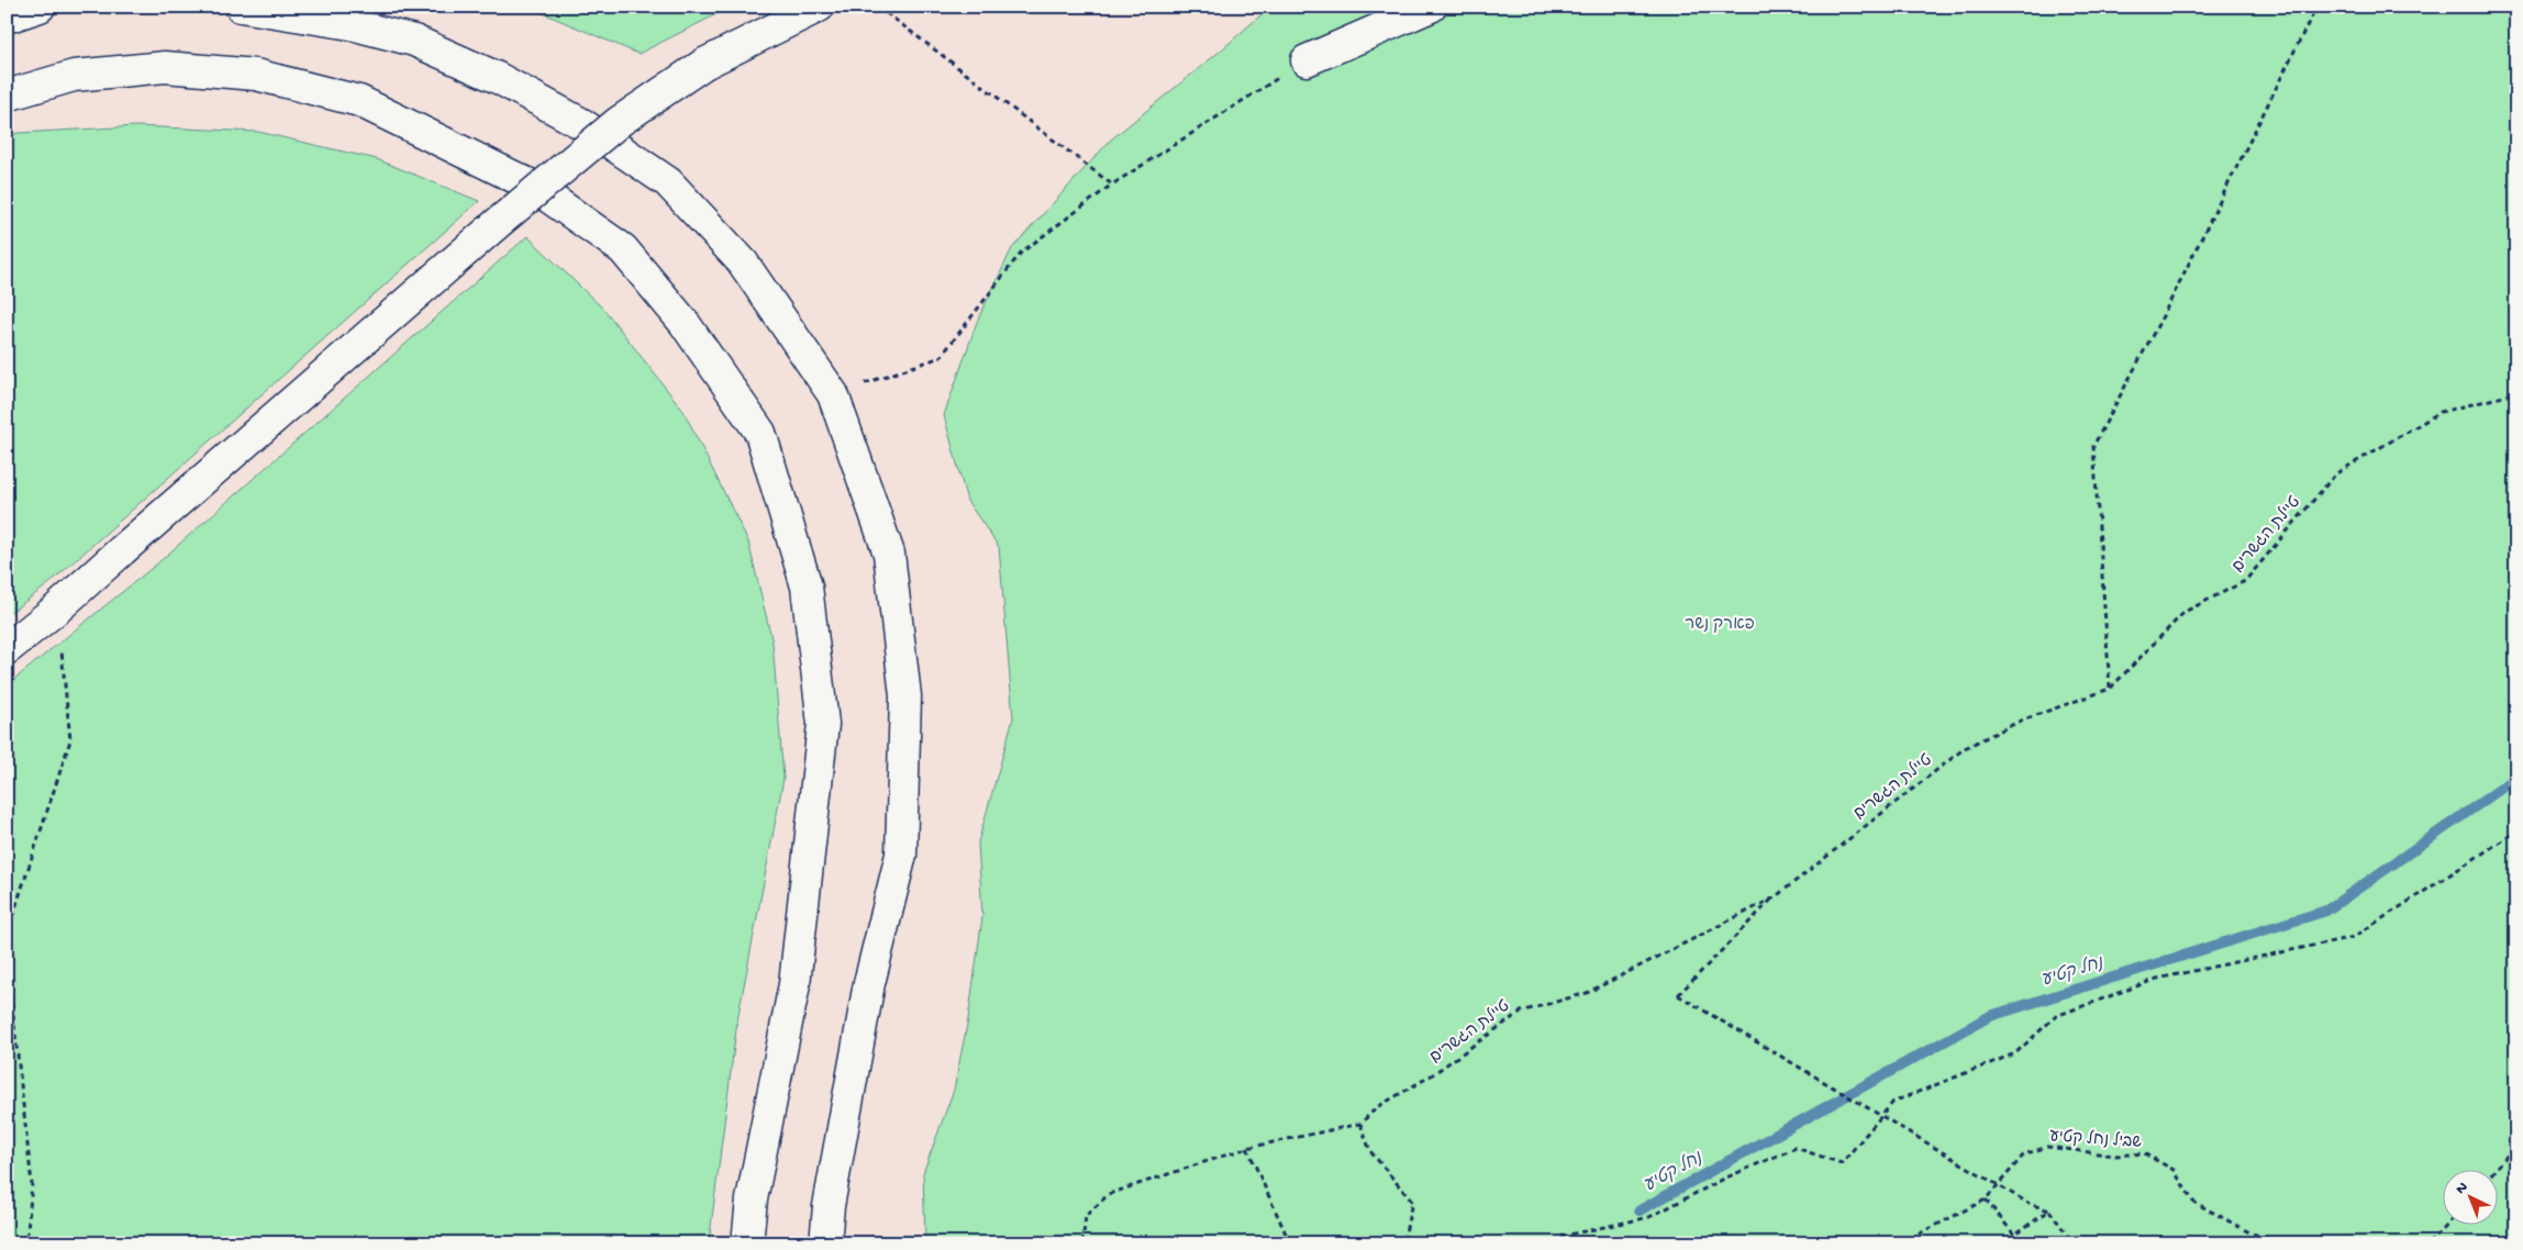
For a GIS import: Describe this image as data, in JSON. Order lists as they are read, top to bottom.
{
  "streets": {
    "path": ["טיילת הגשרים", "שביל נחל קטיע"]
  },
  "water": ["נחל קטיע"],
  "parks": ["פארק נשר"],
  "north": "top left"
}
